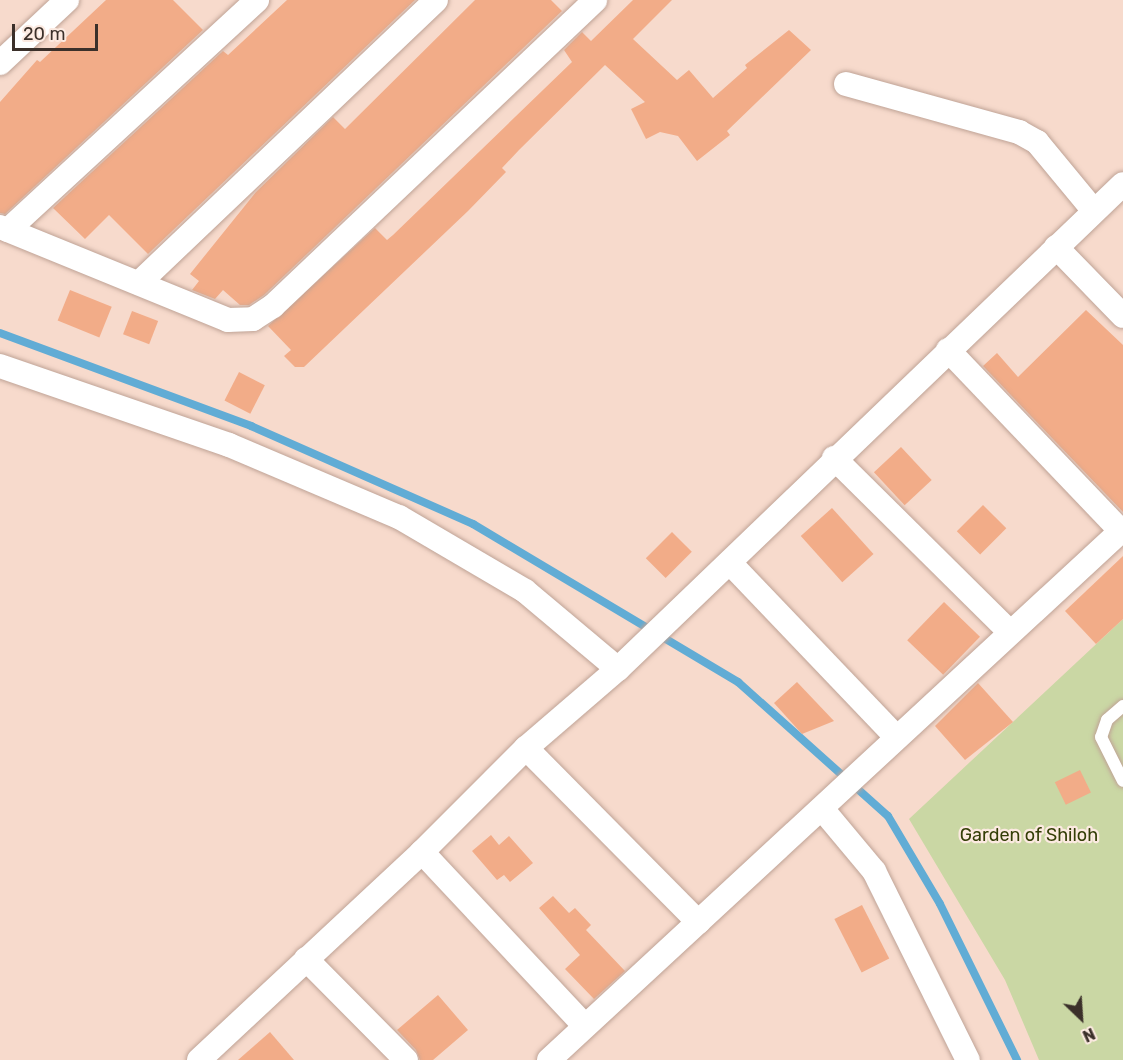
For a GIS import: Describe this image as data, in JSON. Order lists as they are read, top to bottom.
{
  "parks": ["Garden of Shiloh"],
  "scale_bar": "20 m",
  "north": "bottom right"
}
